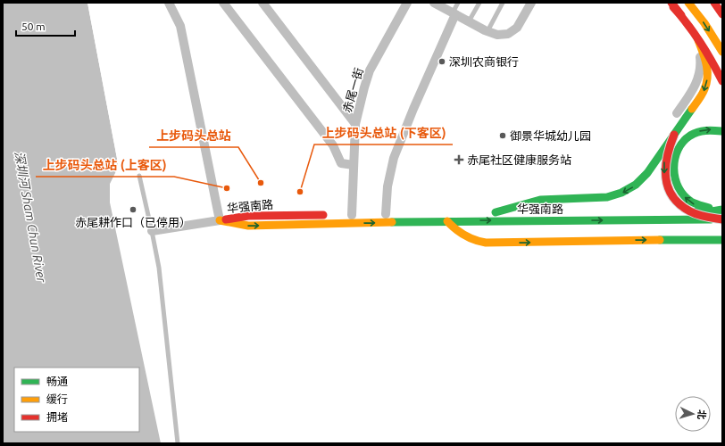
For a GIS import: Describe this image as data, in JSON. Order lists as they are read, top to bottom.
{
  "streets": {
    "main road": ["华强南路"],
    "street": ["赤尾一街"]
  },
  "water": ["深圳河 Sham Chun River"],
  "places": {
    "other": [
      "深圳农商银行",
      "御景华城幼儿园",
      "上步码头总站",
      "上步码头总站 (上客区)",
      "上步码头总站 (下客区)",
      "赤尾耕作口（已停用）"
    ],
    "health": ["赤尾社区健康服务站"]
  },
  "legend": ["畅通", "缓行", "拥堵"],
  "scale_bar": "50 m",
  "north": "right"
}
